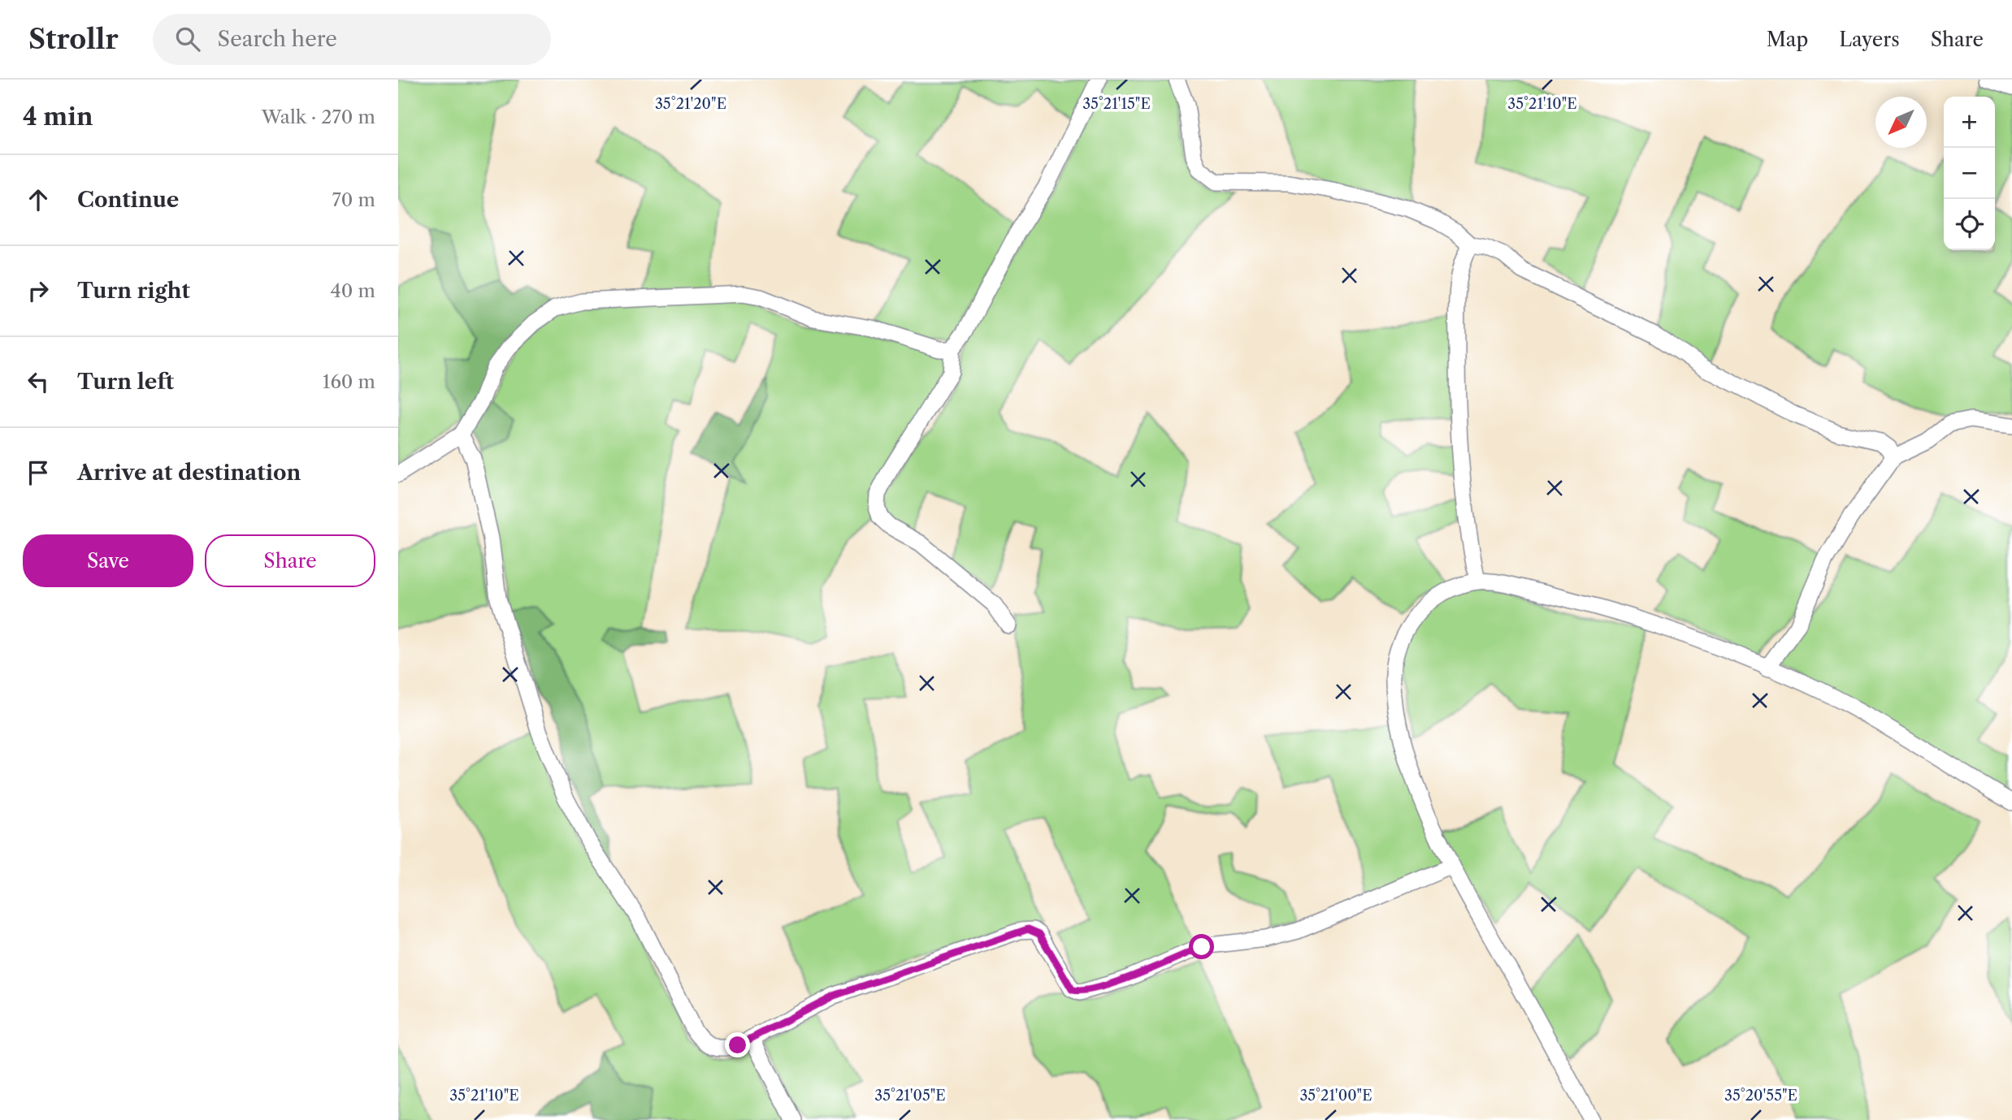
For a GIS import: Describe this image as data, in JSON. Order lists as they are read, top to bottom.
{
  "north": "bottom left",
  "page": {
    "header": "Strollr",
    "search": "Search here",
    "nav": ["Map", "Layers", "Share"],
    "heading": ["4 min", "Walk · 270 m"],
    "map_buttons": ["+", "−"],
    "list": [
      ["Continue", "70 m"],
      ["Turn right", "40 m"],
      ["Turn left", "160 m"],
      "Arrive at destination"
    ],
    "buttons": ["Save", "Share"]
  },
  "coordinates": [
    "35°21'20\"E",
    "35°21'15\"E",
    "35°21'10\"E",
    "35°21'05\"E",
    "35°21'00\"E",
    "35°20'55\"E"
  ]
}
